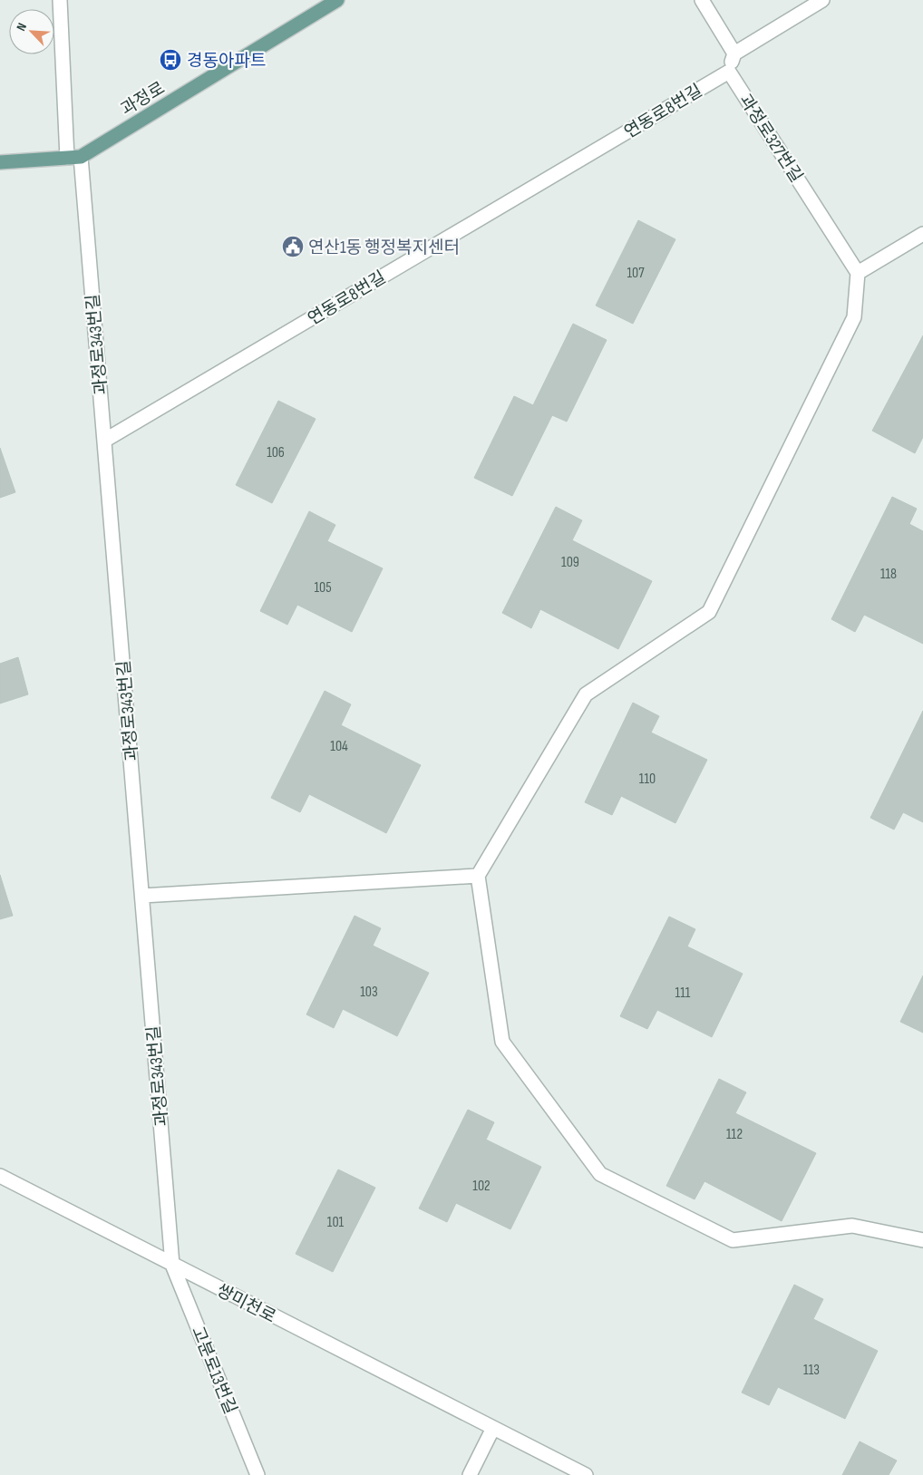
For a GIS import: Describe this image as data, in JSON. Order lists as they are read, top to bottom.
{
  "streets": {
    "main road": ["과정로"],
    "street": [
      "연동로8번길",
      "과정로327번길",
      "과정로343번길",
      "쌍미천로",
      "고분로13번길"
    ]
  },
  "crossings": [
    ["과정로", "과정로343번길"],
    ["연동로8번길", "과정로327번길"],
    ["연동로8번길", "과정로343번길"],
    ["과정로343번길", "쌍미천로"],
    ["과정로343번길", "고분로13번길"],
    ["쌍미천로", "고분로13번길"]
  ],
  "places": {
    "bus stop": ["경동아파트"],
    "public building": ["연산1동 행정복지센터"]
  },
  "house_numbers": [
    "107",
    "106",
    "109",
    "118",
    "105",
    "104",
    "110",
    "103",
    "111",
    "112",
    "102",
    "101",
    "113"
  ],
  "north": "top left"
}
